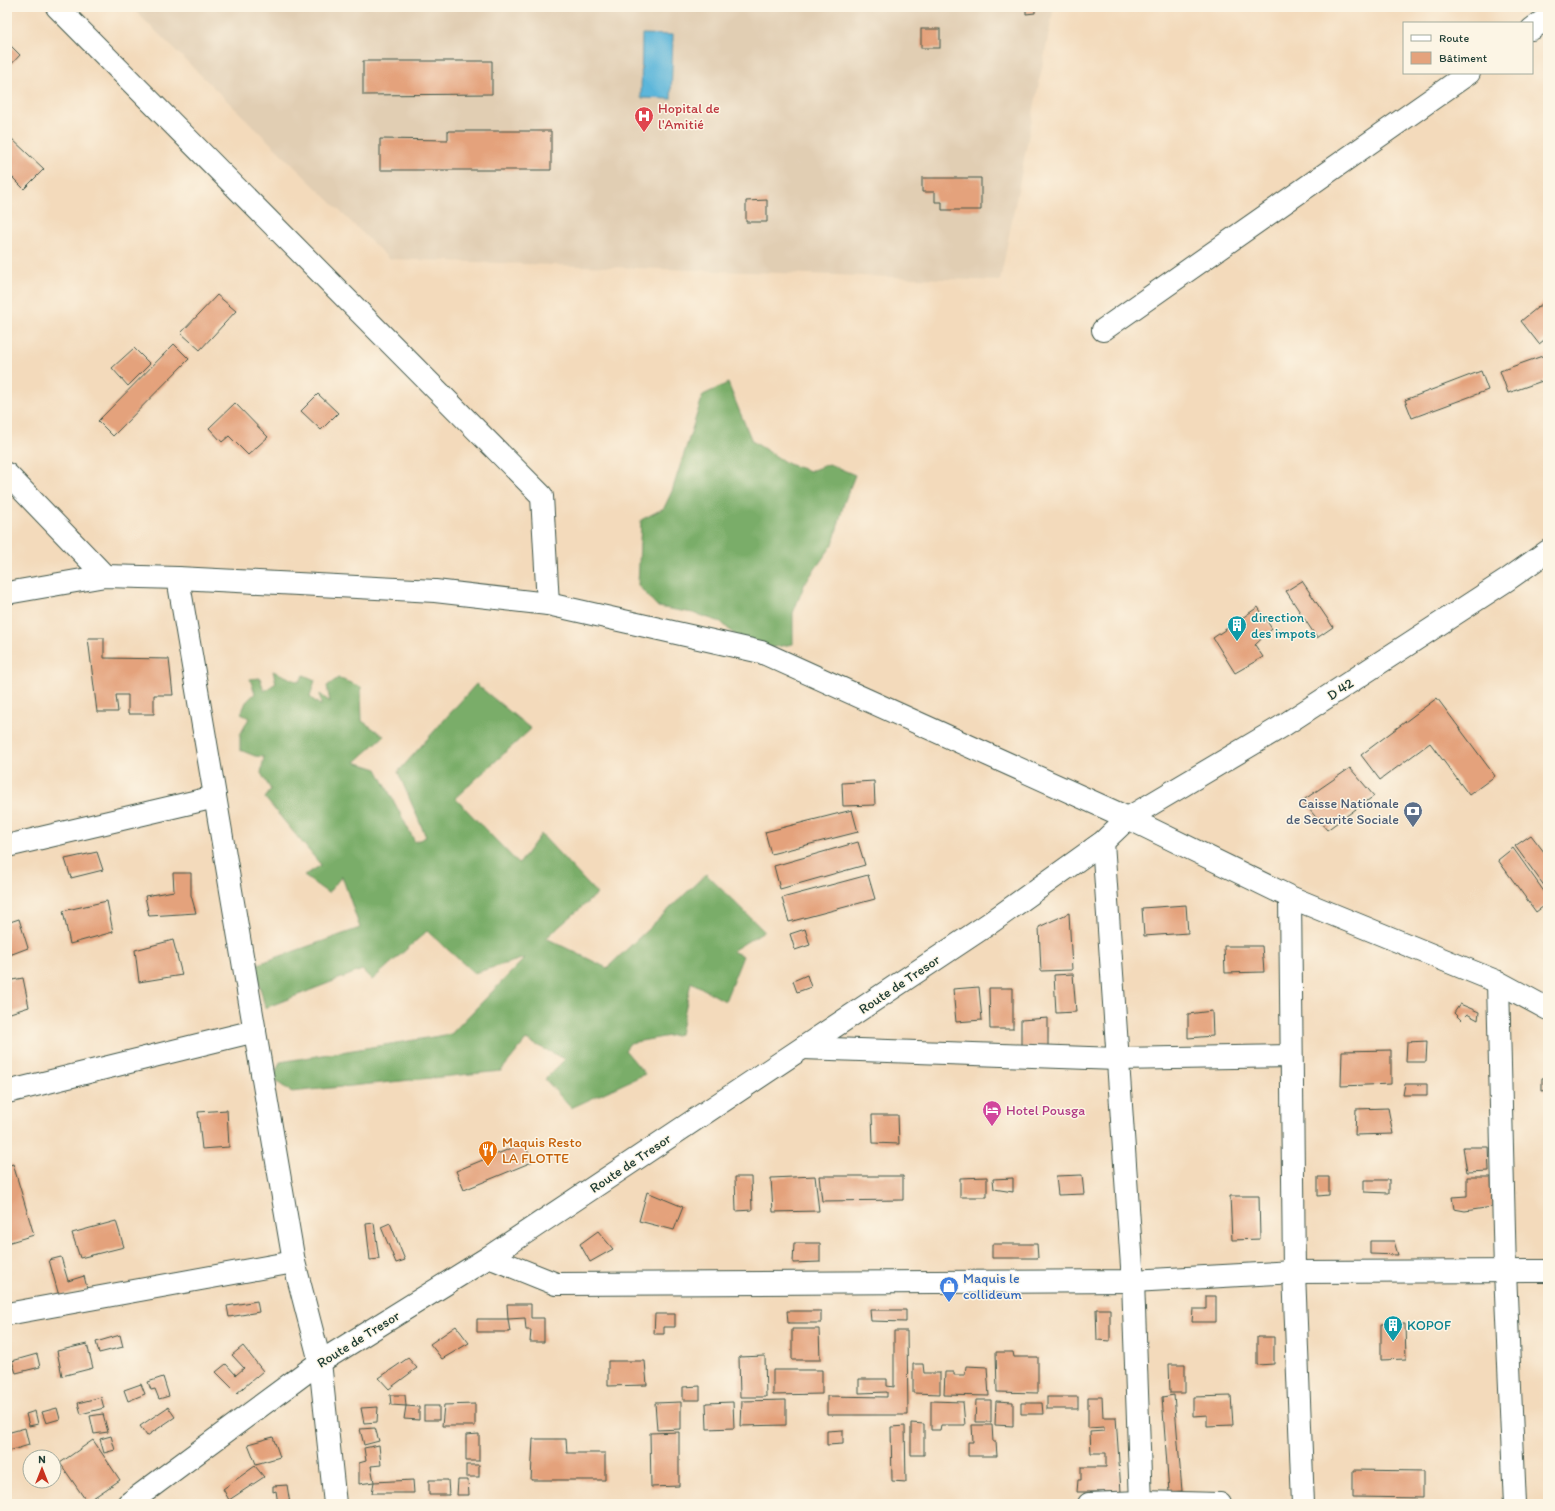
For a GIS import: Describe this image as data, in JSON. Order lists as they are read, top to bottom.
{
  "streets": {
    "street": ["D 42", "Route de Tresor"]
  },
  "crossings": [
    ["D 42", "Route de Tresor"]
  ],
  "places": {
    "hospital": ["Hopital de l'Amitié"],
    "building": ["direction des impots", "KOPOF"],
    "bank": ["Caisse Nationale de Securite Sociale"],
    "hotel": ["Hotel Pousga"],
    "restaurant": ["Maquis Resto LA FLOTTE"],
    "shop": ["Maquis le collideum"]
  },
  "legend": ["Route", "Bâtiment"],
  "north": "top"
}
